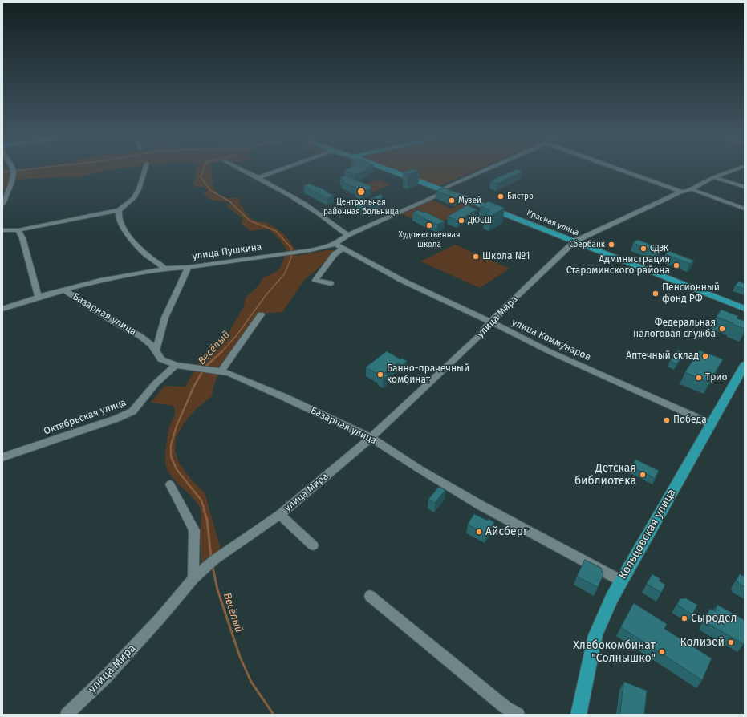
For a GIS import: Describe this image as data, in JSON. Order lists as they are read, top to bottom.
{
  "streets": {
    "main road": ["Красная улица", "Кольцовская улица"],
    "street": [
      "улица Пушкина",
      "Базарная улица",
      "улица Мира",
      "улица Коммунаров",
      "Октябрьская улица"
    ]
  },
  "crossings": [
    ["Красная улица", "улица Пушкина"],
    ["Красная улица", "улица Мира"],
    ["улица Пушкина", "Базарная улица"],
    ["улица Пушкина", "улица Коммунаров"],
    ["Базарная улица", "улица Мира"],
    ["Базарная улица", "Октябрьская улица"],
    ["Базарная улица", "Кольцовская улица"],
    ["улица Мира", "улица Коммунаров"],
    ["улица Коммунаров", "Кольцовская улица"]
  ],
  "water": ["Весёлый"],
  "places": [
    "Центральная районная больница",
    "Бистро",
    "Музей",
    "ДЮСШ",
    "Художественная школа",
    "Сбербанк",
    "СДЭК",
    "Школа №1",
    "Администрация Староминского района",
    "Пенсионный фонд РФ",
    "Федеральная налоговая служба",
    "Аптечный склад",
    "Банно-прачечный комбинат",
    "Трио",
    "Победа",
    "Детская библиотека",
    "Айсберг",
    "Сыродел",
    "Колизей",
    "Хлебокомбинат \"Солнышко\""
  ]
}
